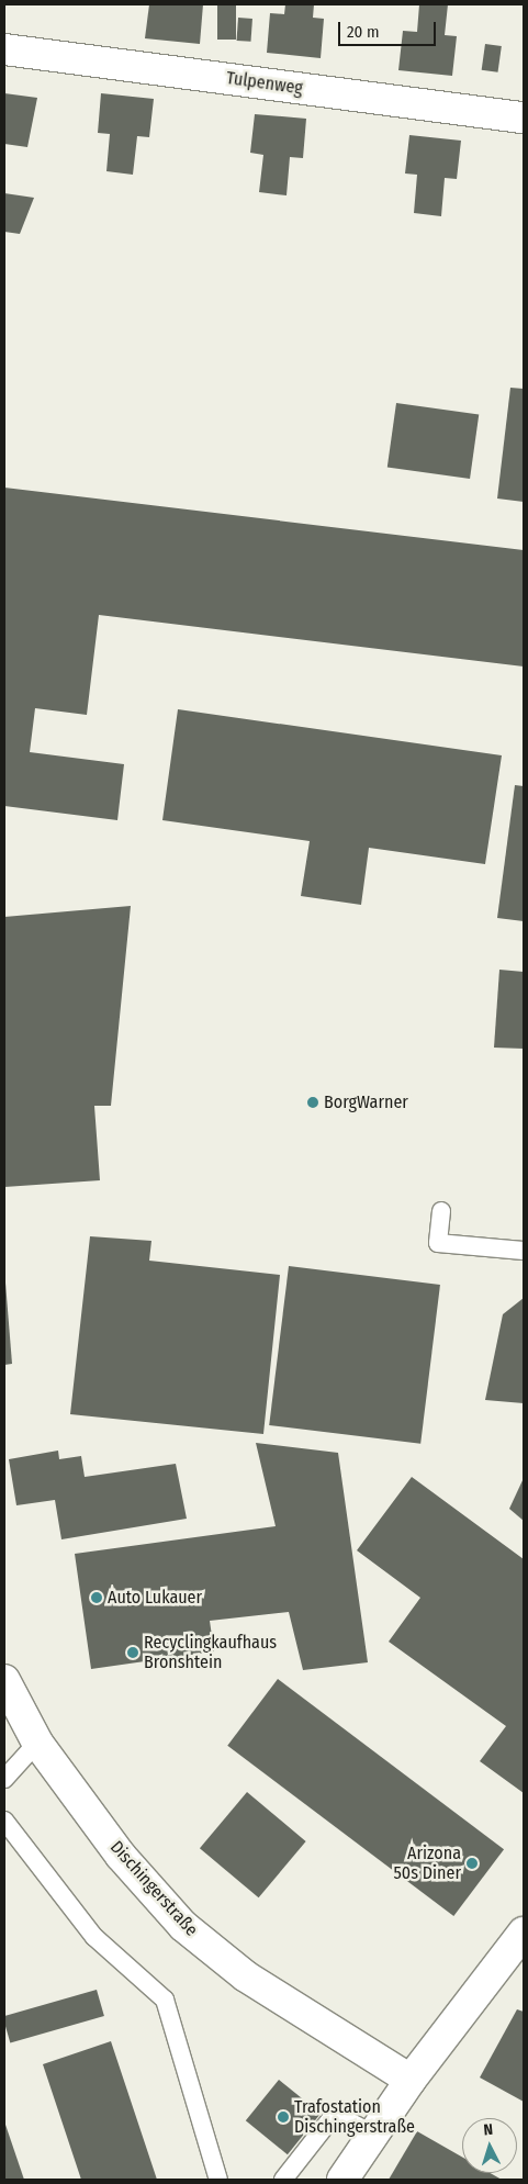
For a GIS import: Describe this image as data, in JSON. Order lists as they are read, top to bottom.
{
  "streets": {
    "street": ["Tulpenweg", "Dischingerstraße"]
  },
  "places": [
    "BorgWarner",
    "Auto Lukauer",
    "Recyclingkaufhaus Bronshtein",
    "Arizona 50s Diner",
    "Trafostation Dischingerstraße"
  ],
  "scale_bar": "20 m",
  "north": "top"
}
